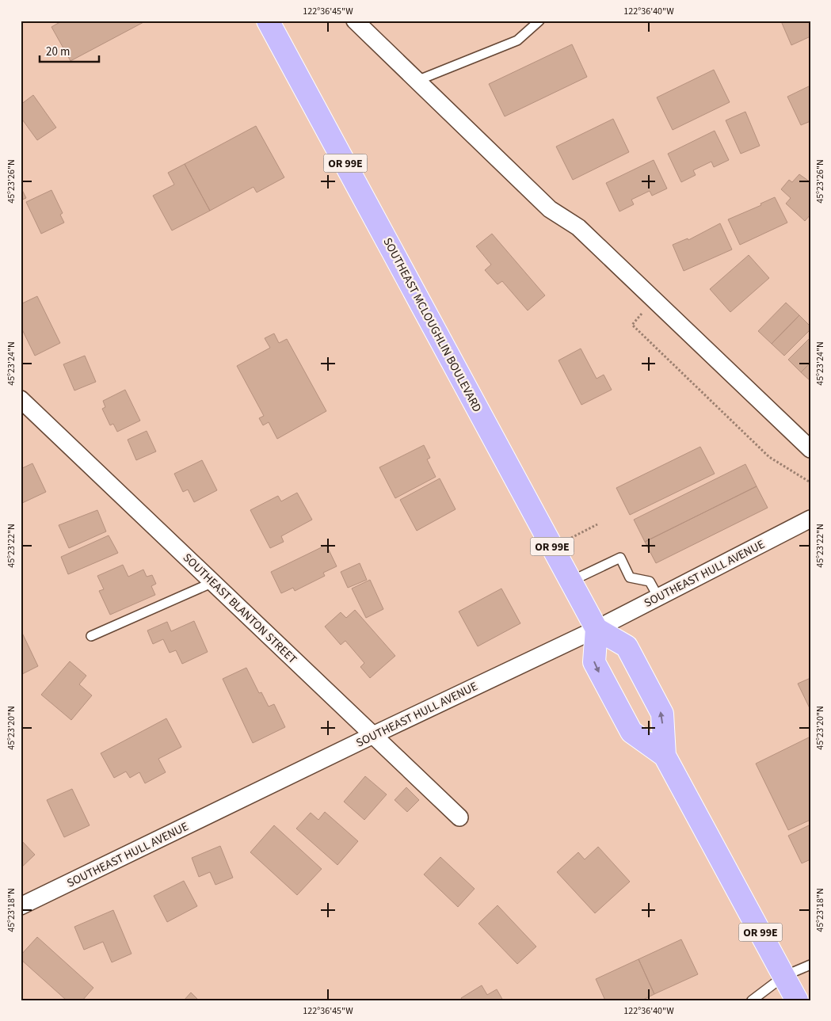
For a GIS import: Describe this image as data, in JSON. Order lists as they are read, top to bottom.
{
  "streets": {
    "main road": ["OR 99E", "SOUTHEAST MCLOUGHLIN BOULEVARD"],
    "street": ["SOUTHEAST HULL AVENUE", "SOUTHEAST BLANTON STREET"]
  },
  "crossings": [
    ["OR 99E", "SOUTHEAST MCLOUGHLIN BOULEVARD"],
    ["OR 99E", "SOUTHEAST HULL AVENUE"],
    ["SOUTHEAST MCLOUGHLIN BOULEVARD", "SOUTHEAST HULL AVENUE"],
    ["SOUTHEAST HULL AVENUE", "SOUTHEAST BLANTON STREET"]
  ],
  "scale_bar": "20 m",
  "coordinates": [
    "122°36'45\"W",
    "122°36'40\"W",
    "45°23'26\"N",
    "45°23'24\"N",
    "45°23'22\"N",
    "45°23'20\"N",
    "45°23'18\"N"
  ]
}
